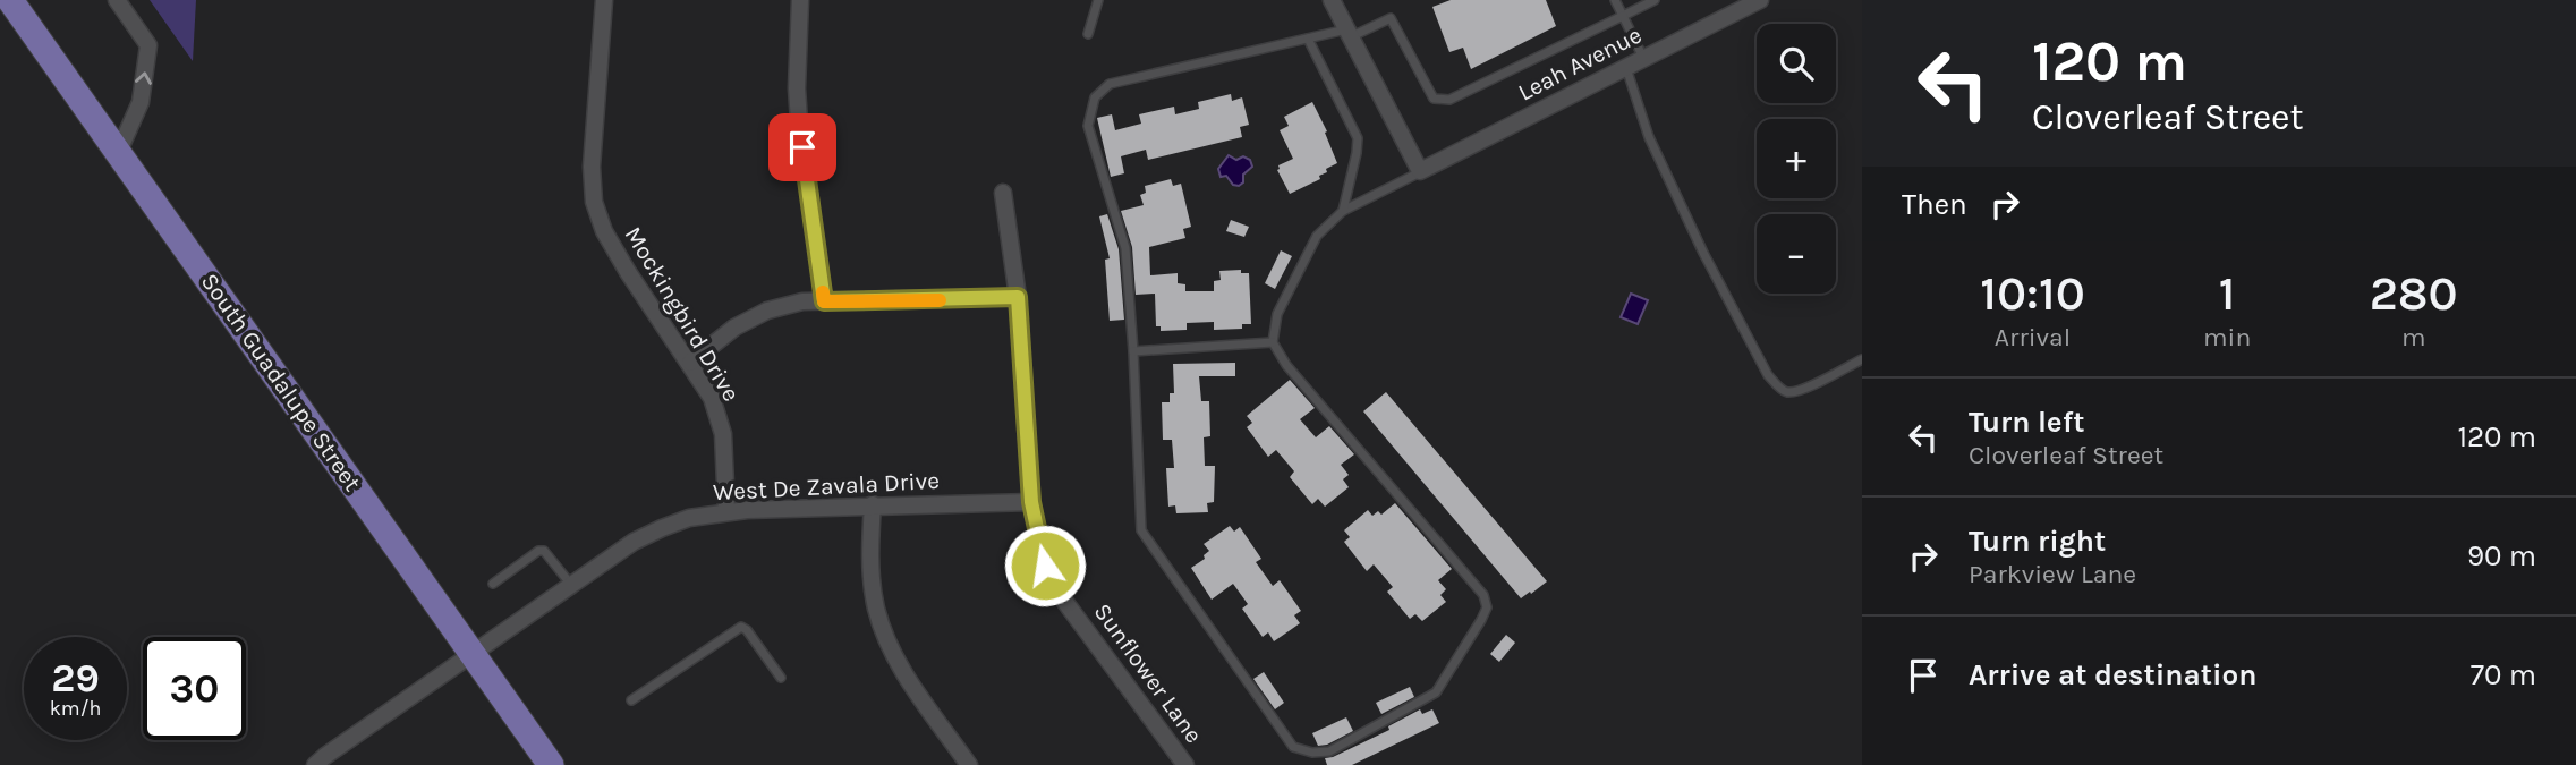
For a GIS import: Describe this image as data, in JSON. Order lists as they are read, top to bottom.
{
  "streets": {
    "main road": ["South Guadalupe Street"],
    "street": [
      "Leah Avenue",
      "Mockingbird Drive",
      "West De Zavala Drive",
      "Sunflower Lane"
    ]
  },
  "crossings": [
    ["Mockingbird Drive", "West De Zavala Drive"],
    ["South Guadalupe Street", "West De Zavala Drive"],
    ["West De Zavala Drive", "Sunflower Lane"]
  ],
  "page": {
    "turn": ["120 m", "Cloverleaf Street"],
    "map_buttons": ["+", "−"],
    "then": "Then",
    "eta": [
      "10:10",
      "Arrival",
      "1",
      "min",
      "280",
      "m"
    ],
    "list": [
      {
        "name": "Turn left",
        "note": "Cloverleaf Street",
        "value": "120 m"
      },
      {
        "name": "Turn right",
        "note": "Parkview Lane",
        "value": "90 m"
      },
      {
        "name": "Arrive at destination",
        "value": "70 m"
      }
    ],
    "speed": "29 km/h",
    "limit": "30"
  }
}
